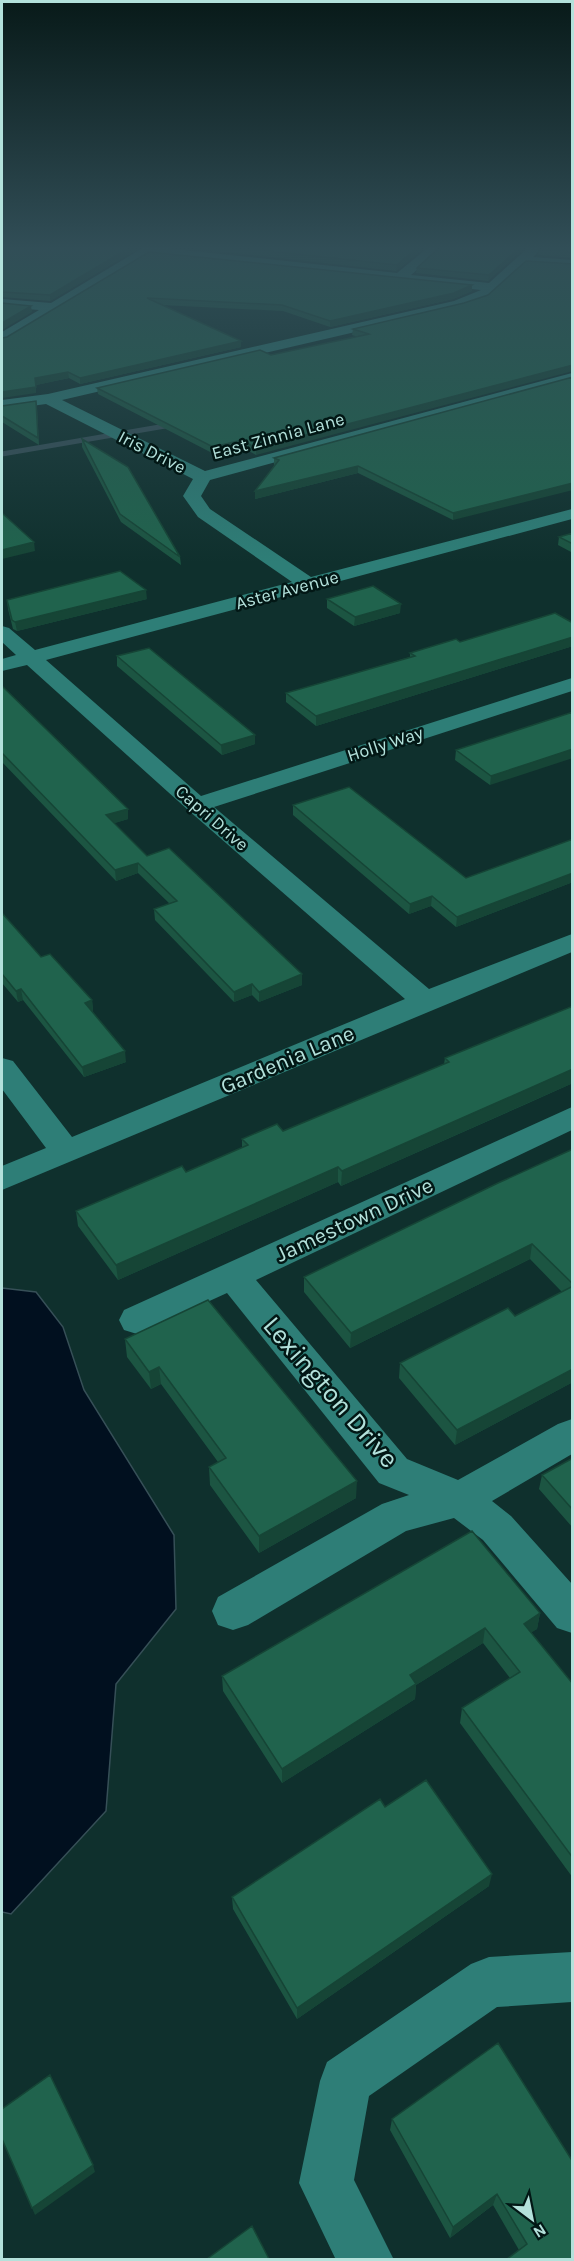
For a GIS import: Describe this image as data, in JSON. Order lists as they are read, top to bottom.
{
  "streets": {
    "street": [
      "East Zinnia Lane",
      "Iris Drive",
      "Aster Avenue",
      "Holly Way",
      "Capri Drive",
      "Gardenia Lane",
      "Jamestown Drive",
      "Lexington Drive"
    ]
  },
  "crossings": [
    ["East Zinnia Lane", "Iris Drive"],
    ["Iris Drive", "Aster Avenue"],
    ["Aster Avenue", "Capri Drive"],
    ["Holly Way", "Capri Drive"],
    ["Capri Drive", "Gardenia Lane"],
    ["Jamestown Drive", "Lexington Drive"]
  ],
  "north": "bottom right"
}
